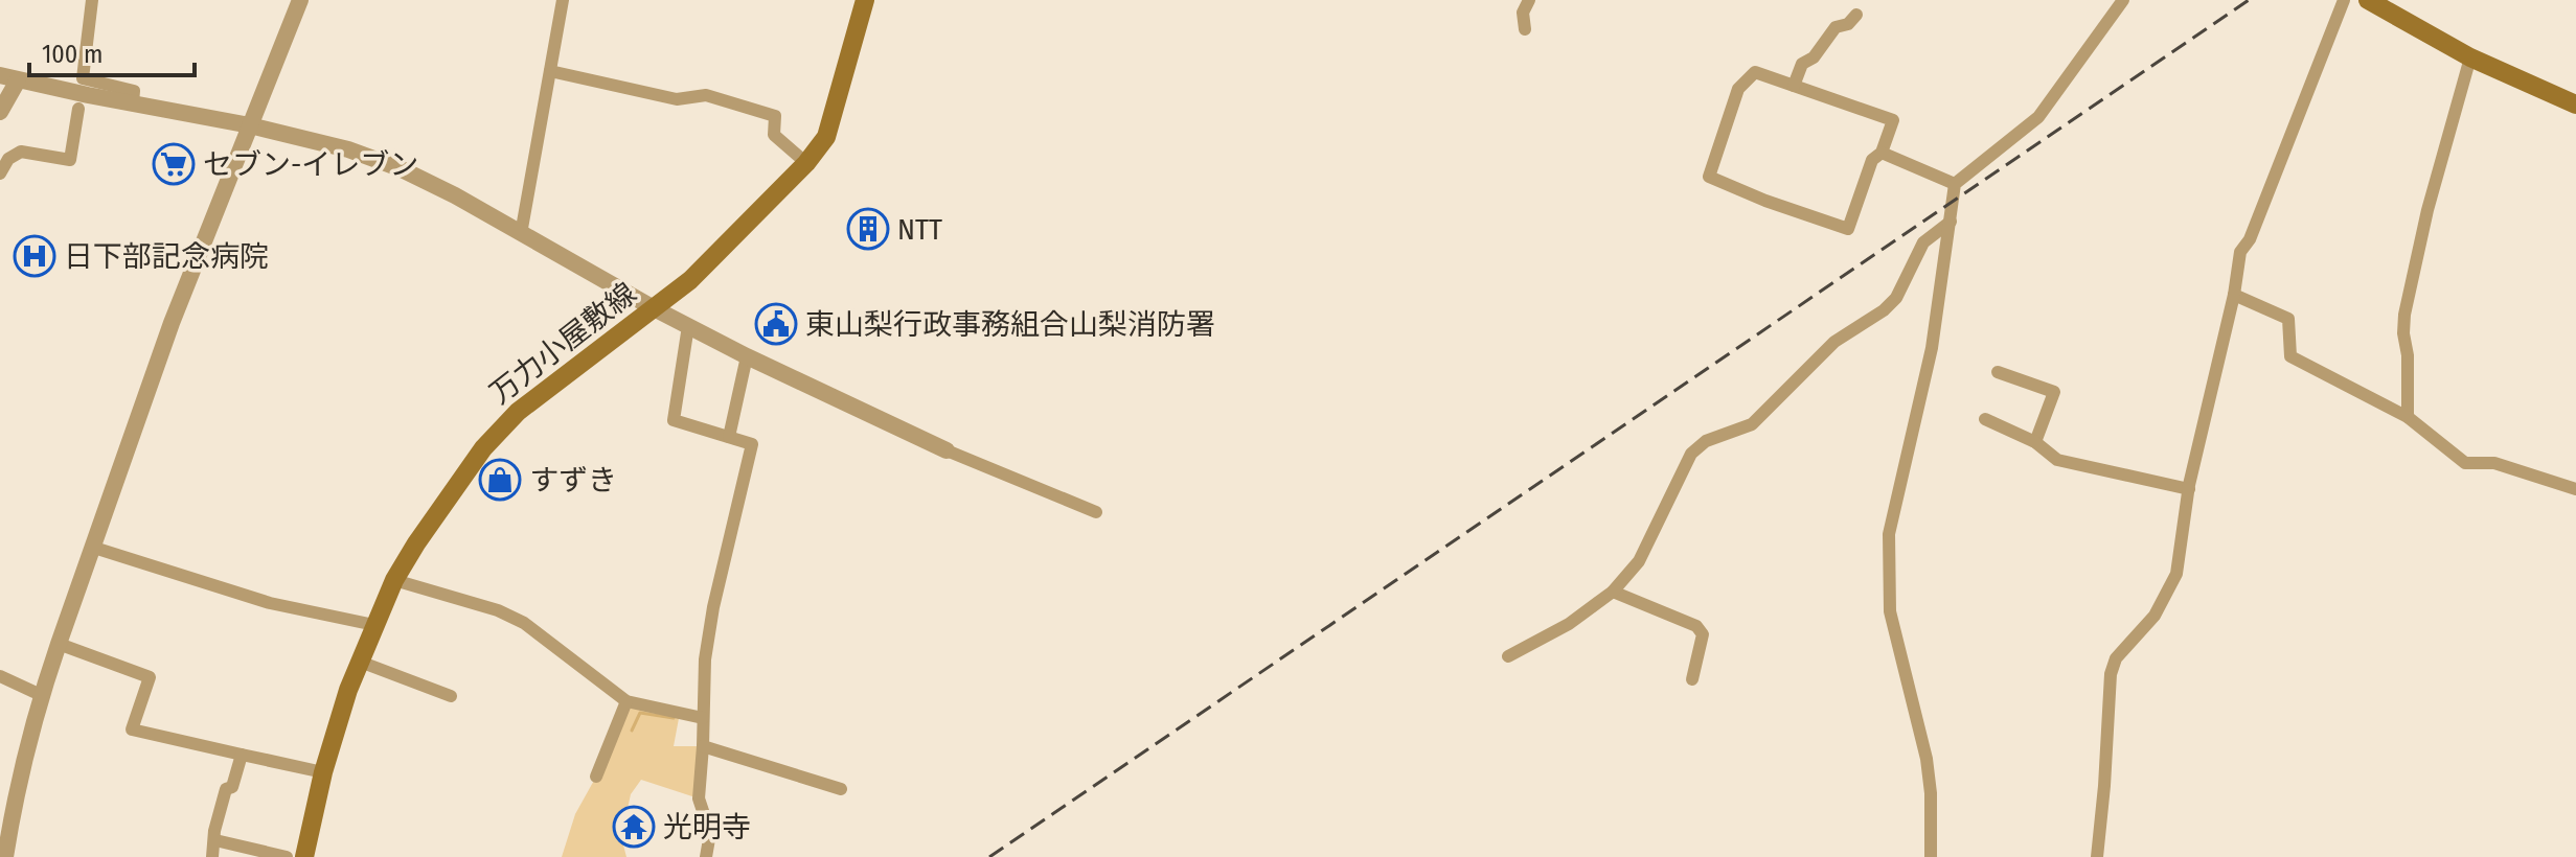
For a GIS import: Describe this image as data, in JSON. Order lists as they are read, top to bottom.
{
  "streets": {
    "main road": ["万力小屋敷線"]
  },
  "places": {
    "supermarket": ["セブン-イレブン"],
    "building": ["NTT"],
    "hospital": ["日下部記念病院"],
    "public building": ["東山梨行政事務組合山梨消防署"],
    "shop": ["すずき"],
    "temple": ["光明寺"]
  },
  "scale_bar": "100 m"
}
